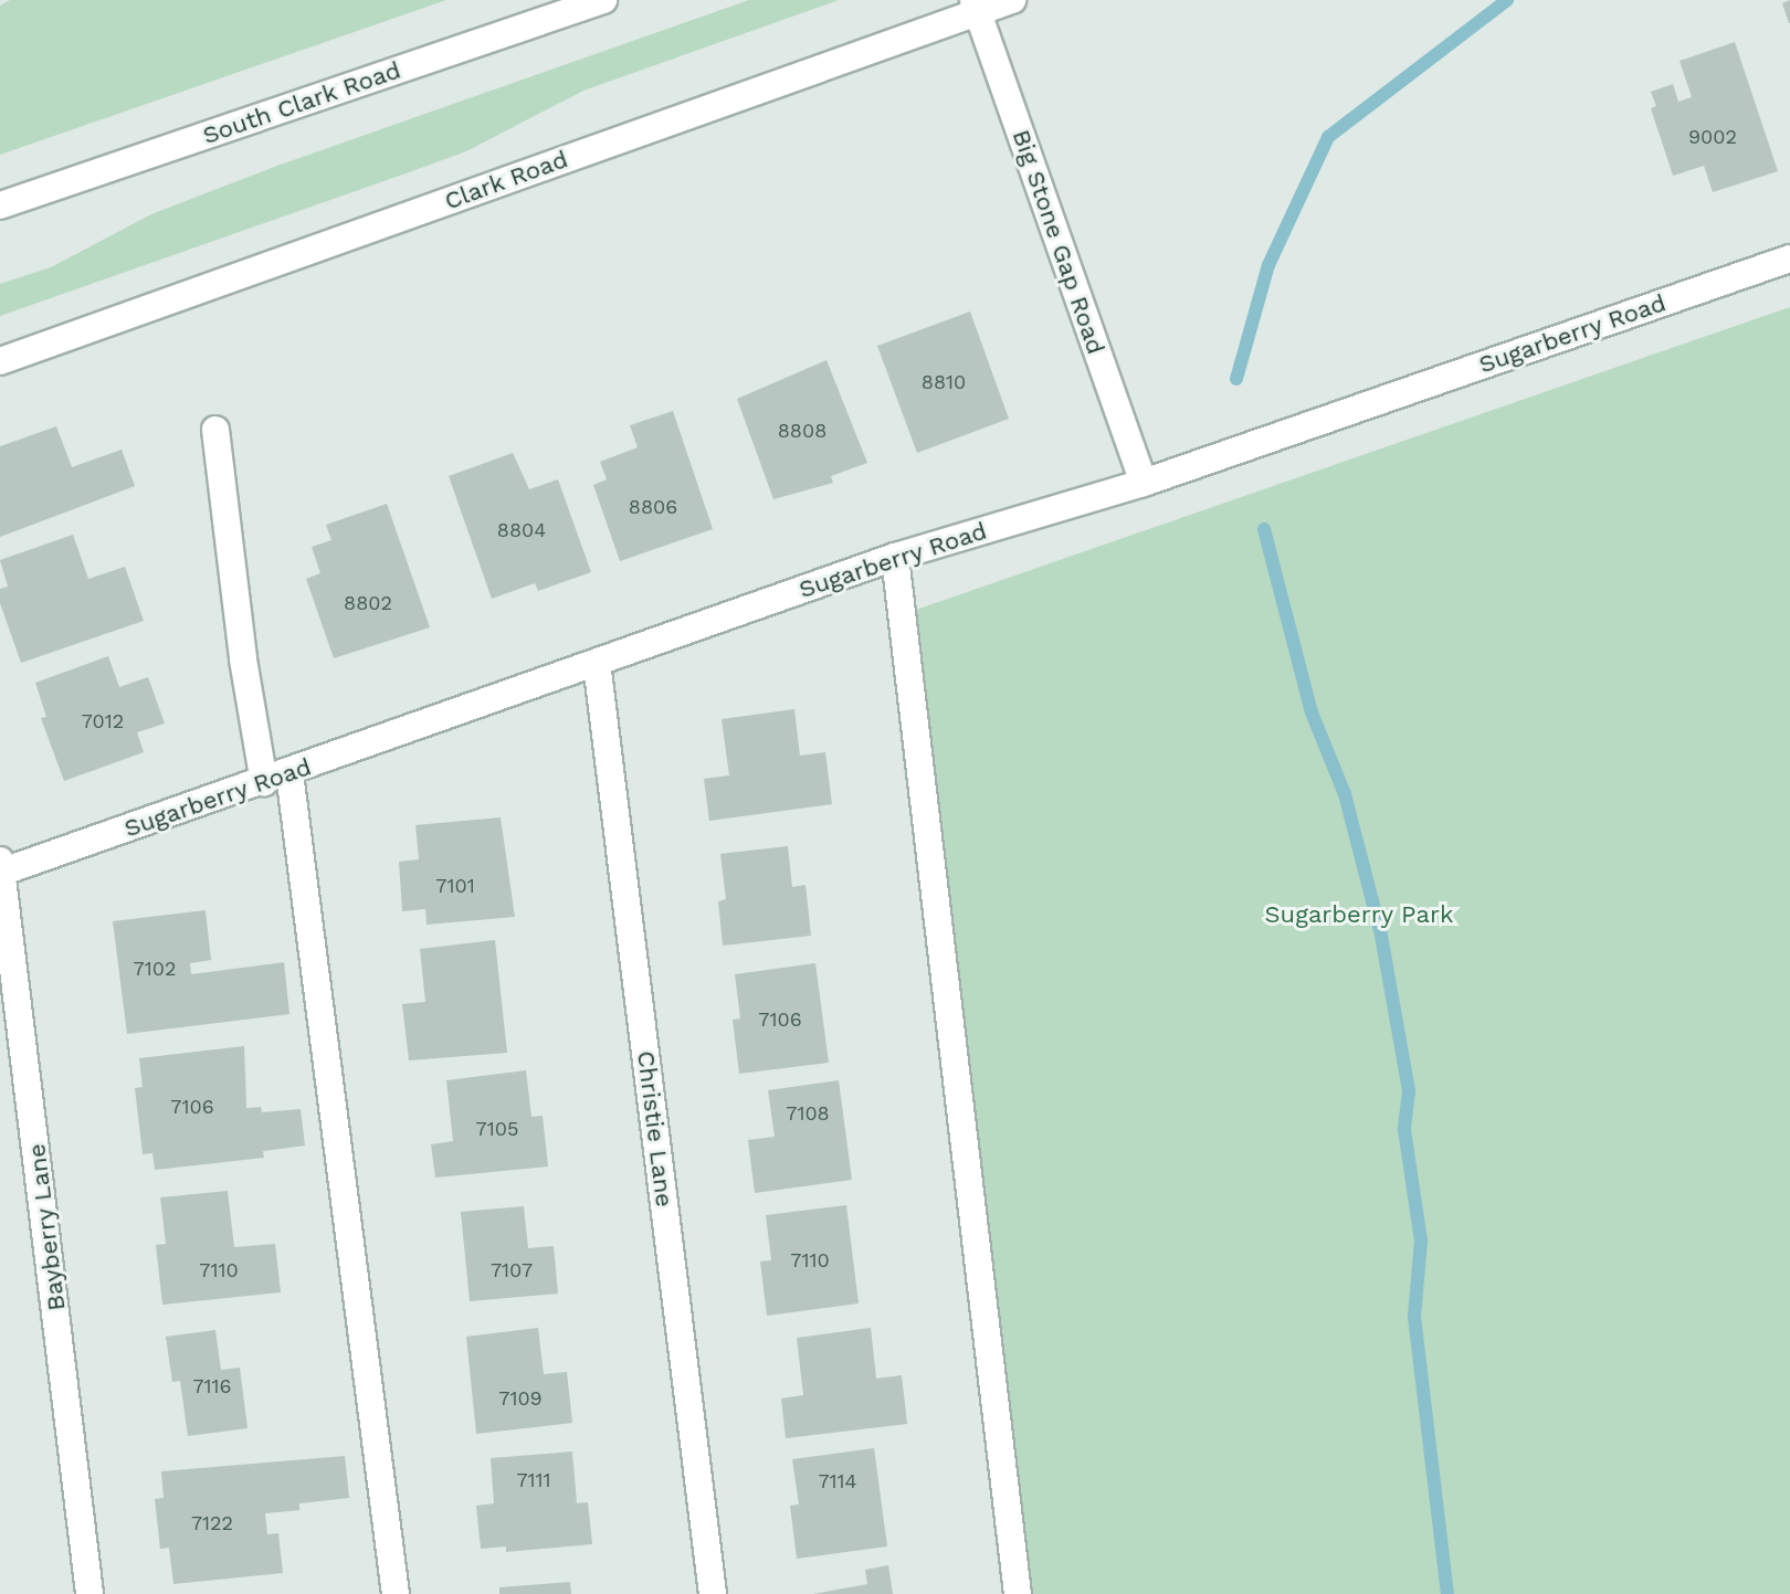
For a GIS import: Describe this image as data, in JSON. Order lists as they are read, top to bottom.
{
  "streets": {
    "street": [
      "South Clark Road",
      "Clark Road",
      "Big Stone Gap Road",
      "Sugarberry Road",
      "Christie Lane",
      "Bayberry Lane"
    ]
  },
  "crossings": [
    ["Clark Road", "Big Stone Gap Road"],
    ["Big Stone Gap Road", "Sugarberry Road"],
    ["Sugarberry Road", "Christie Lane"],
    ["Sugarberry Road", "Bayberry Lane"]
  ],
  "parks": ["Sugarberry Park"],
  "house_numbers": [
    "9002",
    "8810",
    "8808",
    "8806",
    "8804",
    "8802",
    "7012",
    "7101",
    "7102",
    "7106",
    "7106",
    "7108",
    "7105",
    "7110",
    "7110",
    "7107",
    "7116",
    "7109",
    "7111",
    "7114",
    "7122"
  ]
}
